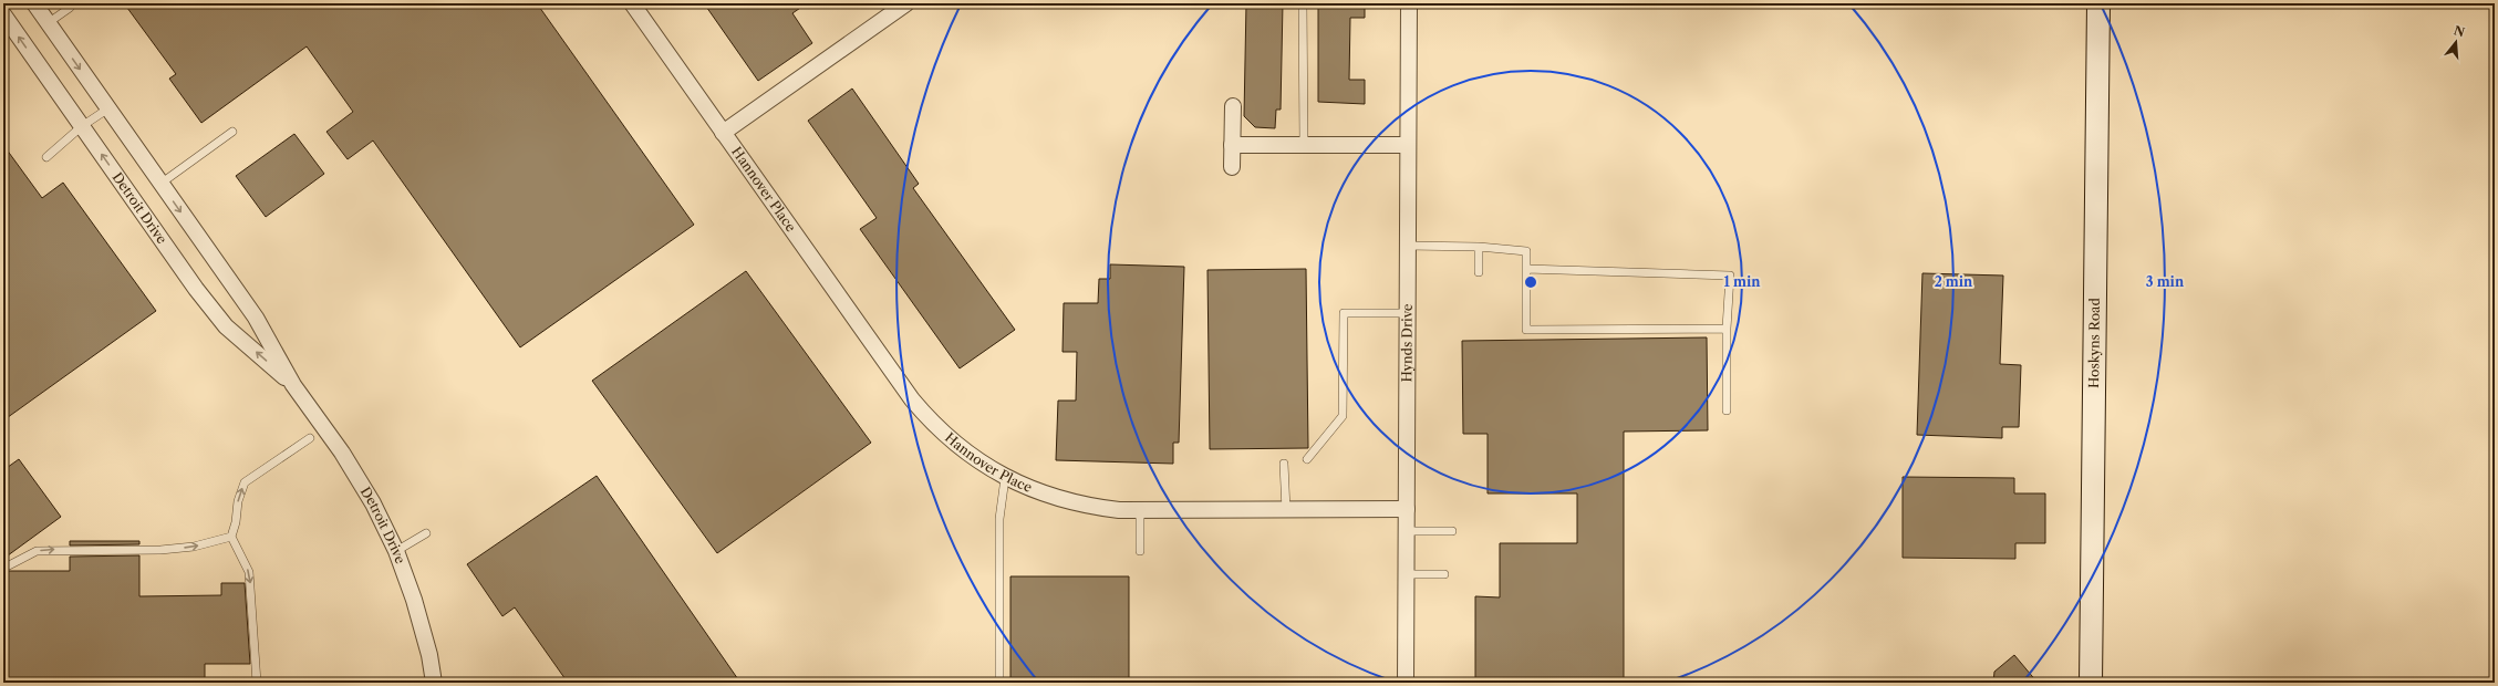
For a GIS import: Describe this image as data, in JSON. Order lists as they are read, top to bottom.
{
  "streets": {
    "main road": ["Hoskyns Road"],
    "street": ["Hannover Place", "Detroit Drive", "Hynds Drive"]
  },
  "crossings": [
    ["Hannover Place", "Hynds Drive"]
  ],
  "north": "top",
  "rings": ["1 min", "2 min", "3 min"]
}
